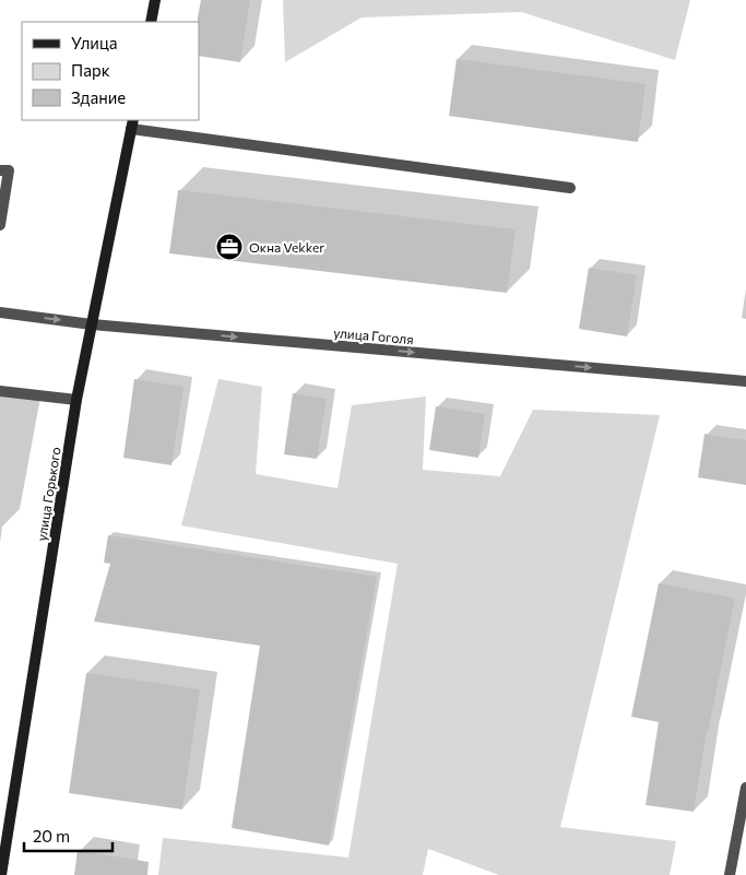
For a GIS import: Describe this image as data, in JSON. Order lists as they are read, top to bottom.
{
  "streets": {
    "street": ["улица Гоголя", "улица Горького"]
  },
  "crossings": [
    ["улица Гоголя", "улица Горького"]
  ],
  "one_way": ["улица Гоголя"],
  "places": {
    "office": ["Окна Vekker"]
  },
  "legend": ["Улица", "Парк", "Здание"],
  "scale_bar": "20 m"
}
